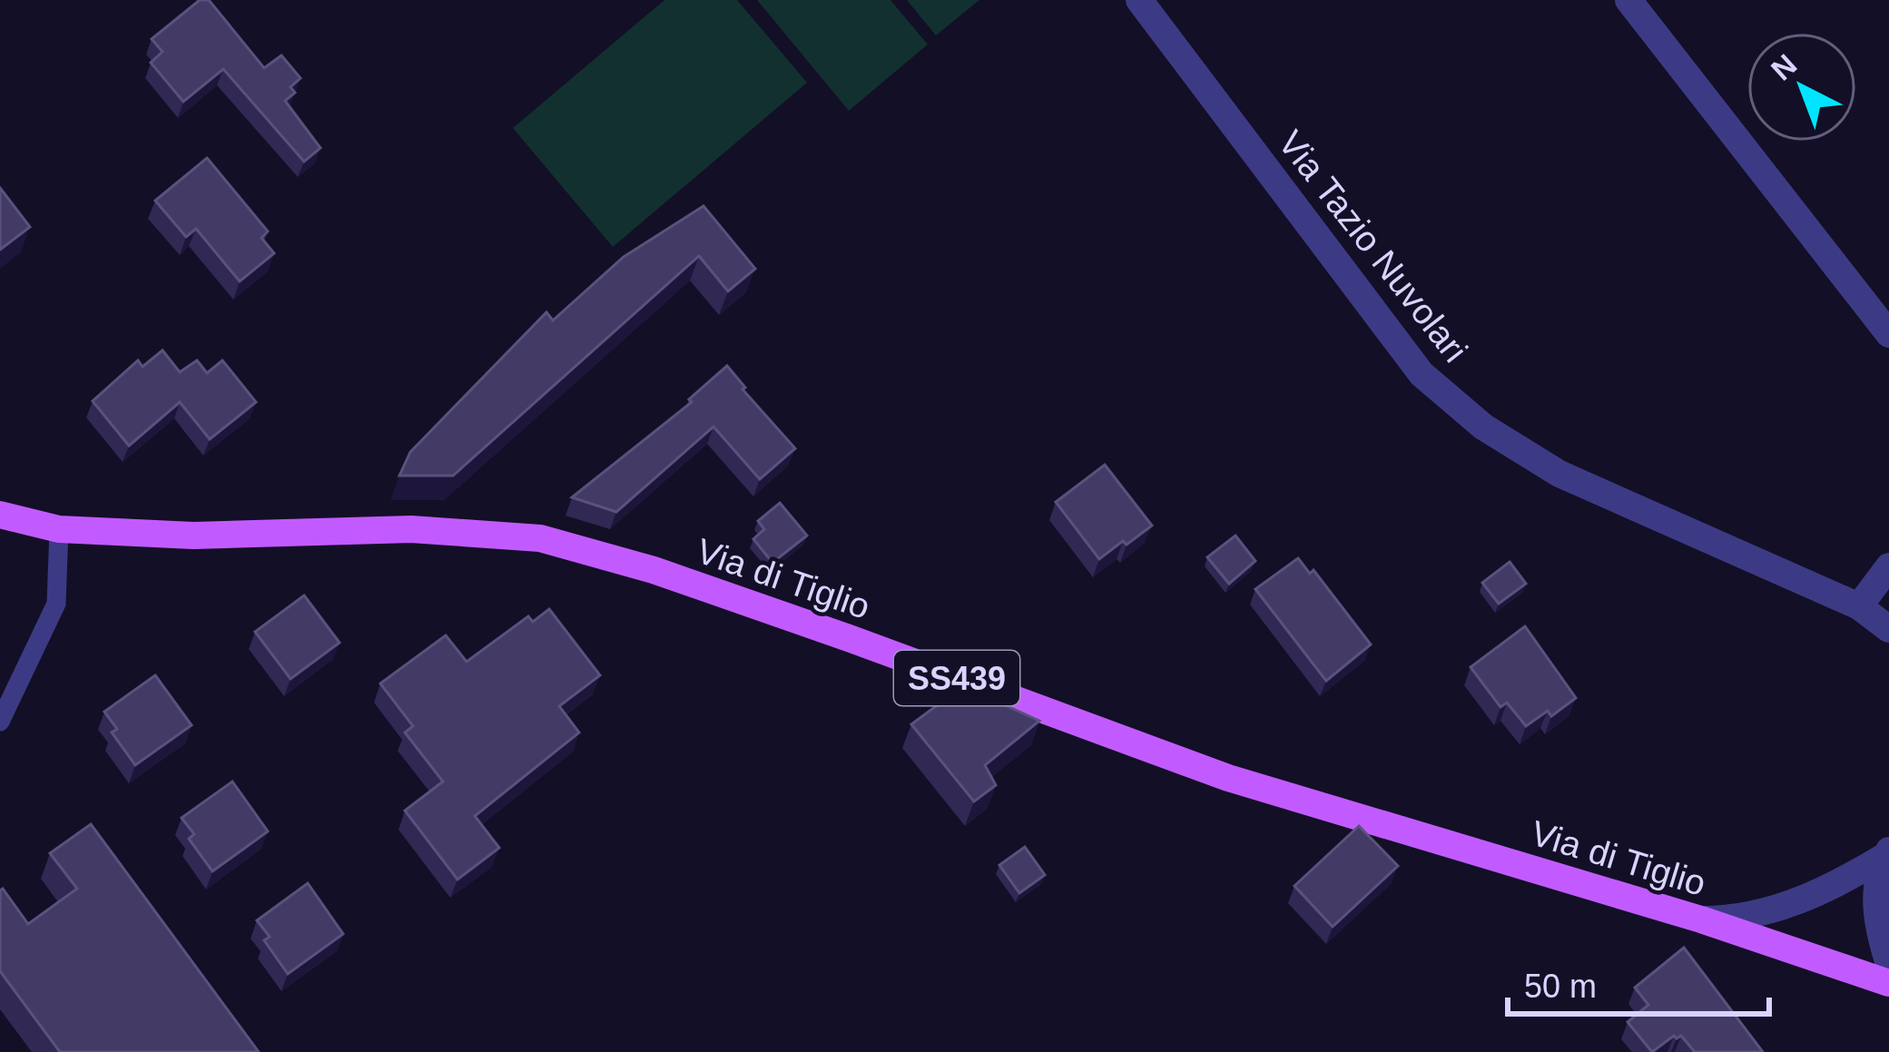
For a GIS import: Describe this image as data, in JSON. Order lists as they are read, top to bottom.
{
  "streets": {
    "main road": ["Via di Tiglio", "SS439"],
    "street": ["Via Tazio Nuvolari"]
  },
  "scale_bar": "50 m",
  "north": "top left"
}
